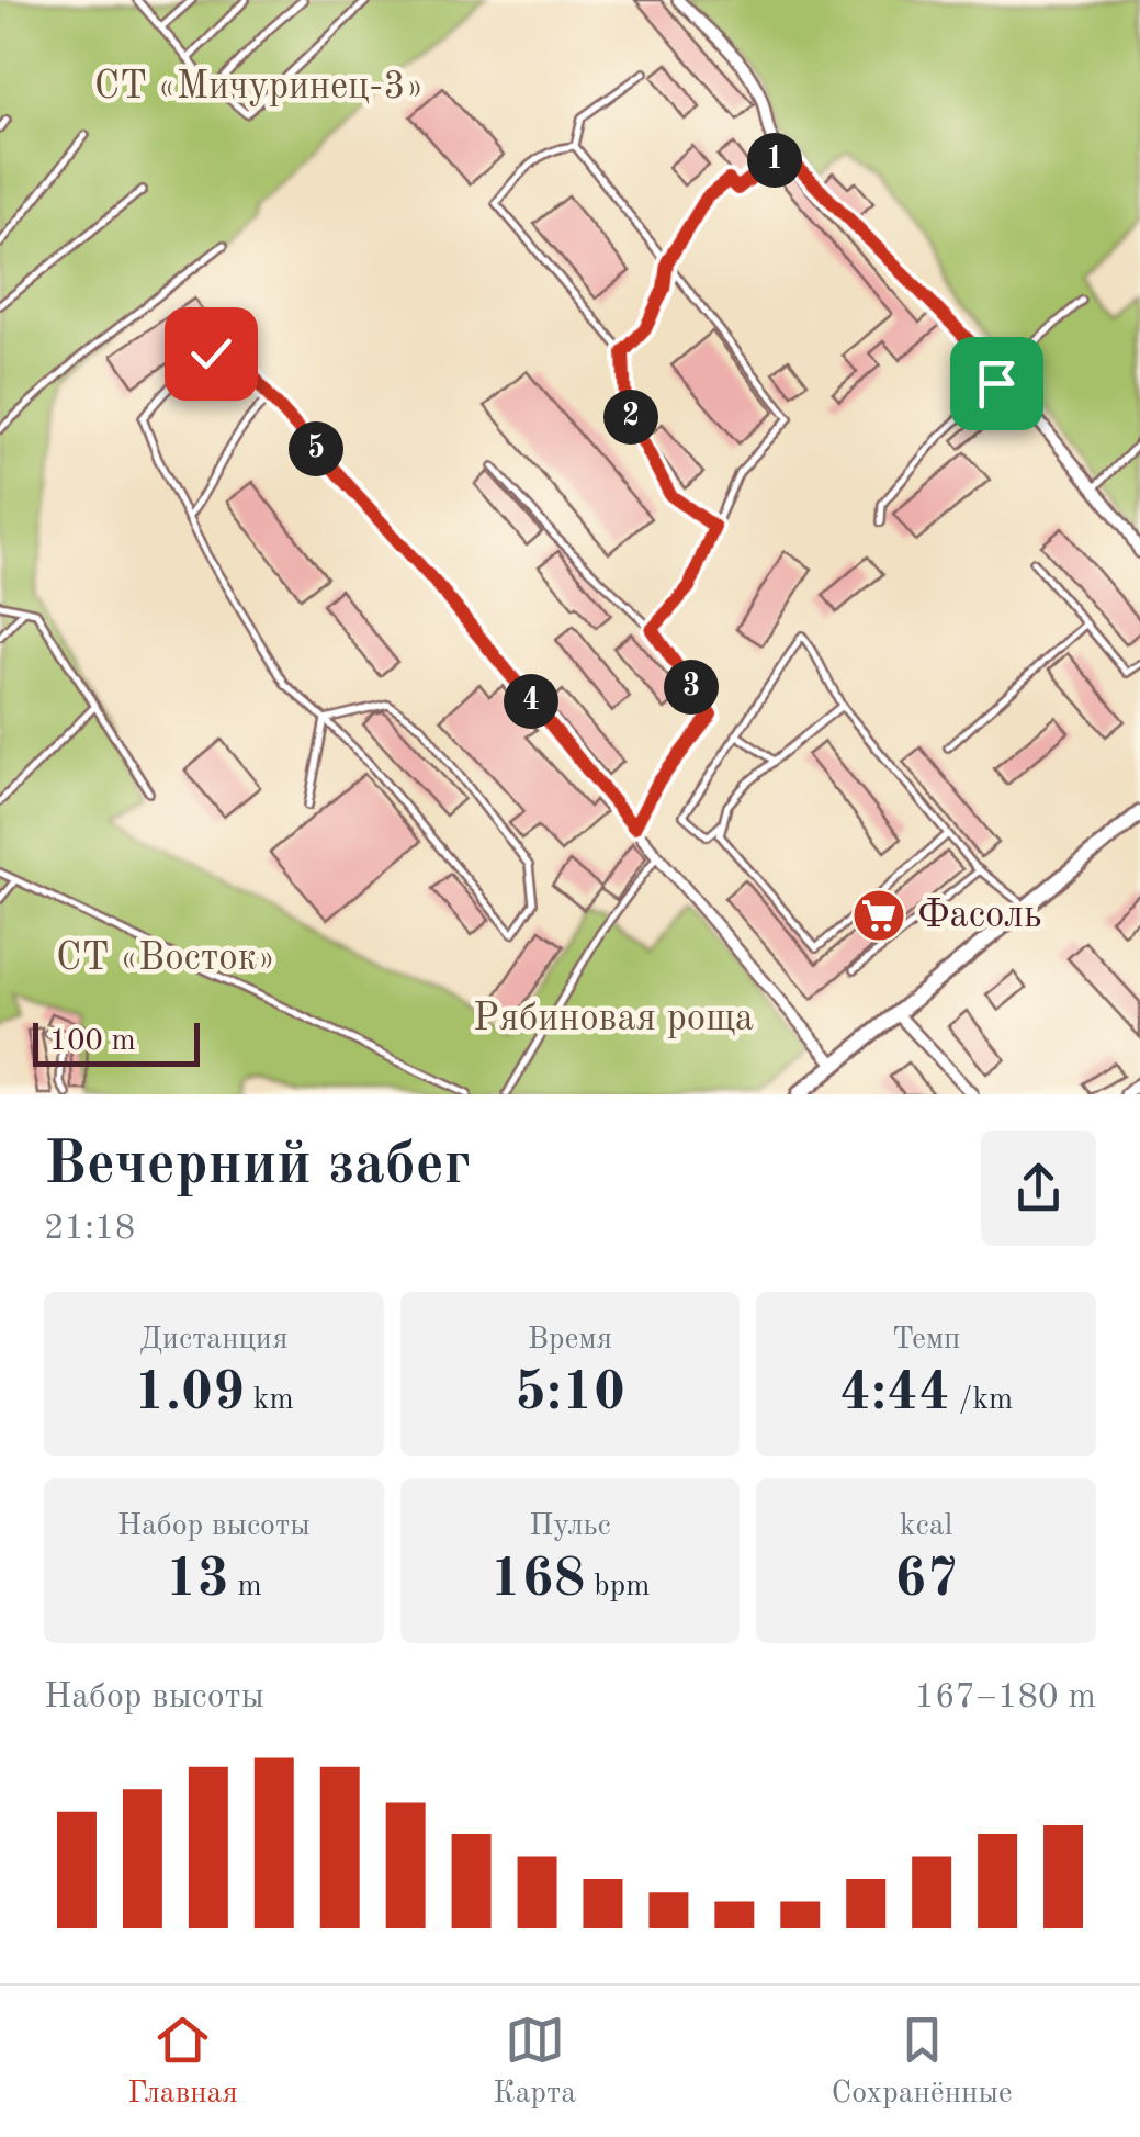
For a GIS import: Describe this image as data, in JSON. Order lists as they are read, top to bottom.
{
  "parks": ["СТ «Мичуринец-3»", "СТ «Восток»", "Рябиновая роща"],
  "places": {
    "supermarket": ["Фасоль"]
  },
  "scale_bar": "100 m",
  "page": {
    "pins": [
      "1",
      "2",
      "5",
      "3",
      "4"
    ],
    "scale": "100 m",
    "heading": ["Вечерний забег", "21:18"],
    "stats": [
      ["Дистанция", "1.09 km"],
      ["Время", "5:10"],
      ["Темп", "4:44 /km"],
      ["Набор высоты", "13 m"],
      ["Пульс", "168 bpm"],
      ["kcal", "67"]
    ],
    "chart": ["Набор высоты", "167–180 m"],
    "tabs": ["Главная", "Карта", "Сохранённые"]
  }
}
